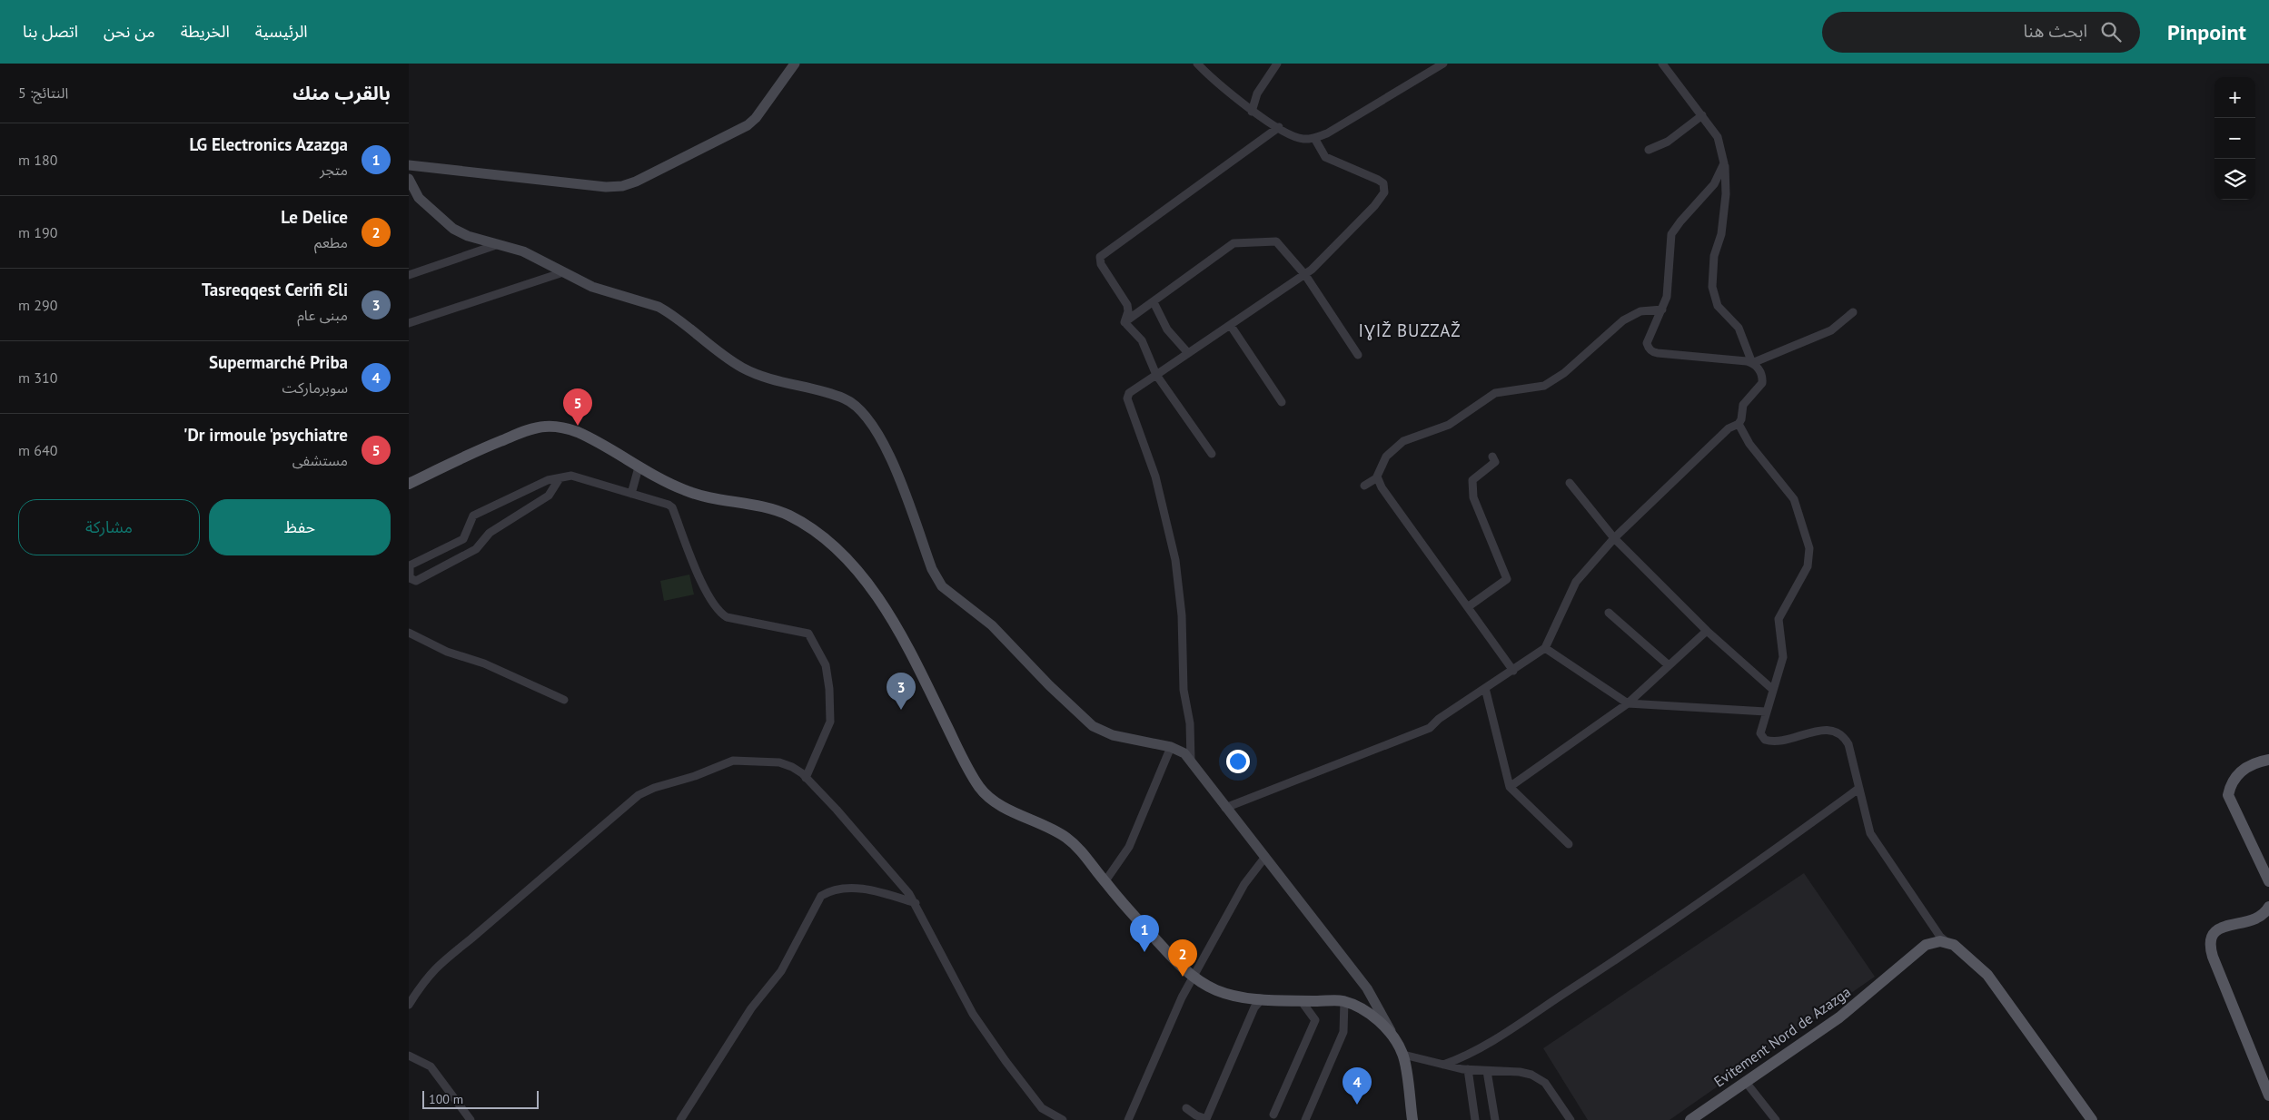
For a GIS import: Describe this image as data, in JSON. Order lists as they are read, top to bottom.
{
  "streets": {
    "main road": ["Evitement Nord de Azazga"]
  },
  "districts": ["IƔIŽ BUZZAŽ"],
  "scale_bar": "100 m",
  "page": {
    "header": "Pinpoint",
    "search": "ابحث هنا",
    "nav": [
      "الرئيسية",
      "الخريطة",
      "من نحن",
      "اتصل بنا"
    ],
    "heading": ["بالقرب منك", "النتائج: 5"],
    "map_buttons": ["+", "−"],
    "list": [
      {
        "mark": "1",
        "name": "LG Electronics Azazga",
        "note": "متجر",
        "value": "180 m"
      },
      {
        "mark": "2",
        "name": "Le Delice",
        "note": "مطعم",
        "value": "190 m"
      },
      {
        "mark": "3",
        "name": "Tasreqqest Cerifi Ɛli",
        "note": "مبنى عام",
        "value": "290 m"
      },
      {
        "mark": "4",
        "name": "Supermarché Priba",
        "note": "سوبرماركت",
        "value": "310 m"
      },
      {
        "mark": "5",
        "name": "Dr irmoule 'psychiatre'",
        "note": "مستشفى",
        "value": "640 m"
      }
    ],
    "pins": [
      "5",
      "3",
      "1",
      "2",
      "4"
    ],
    "buttons": ["حفظ", "مشاركة"],
    "scale": "100 m"
  }
}
